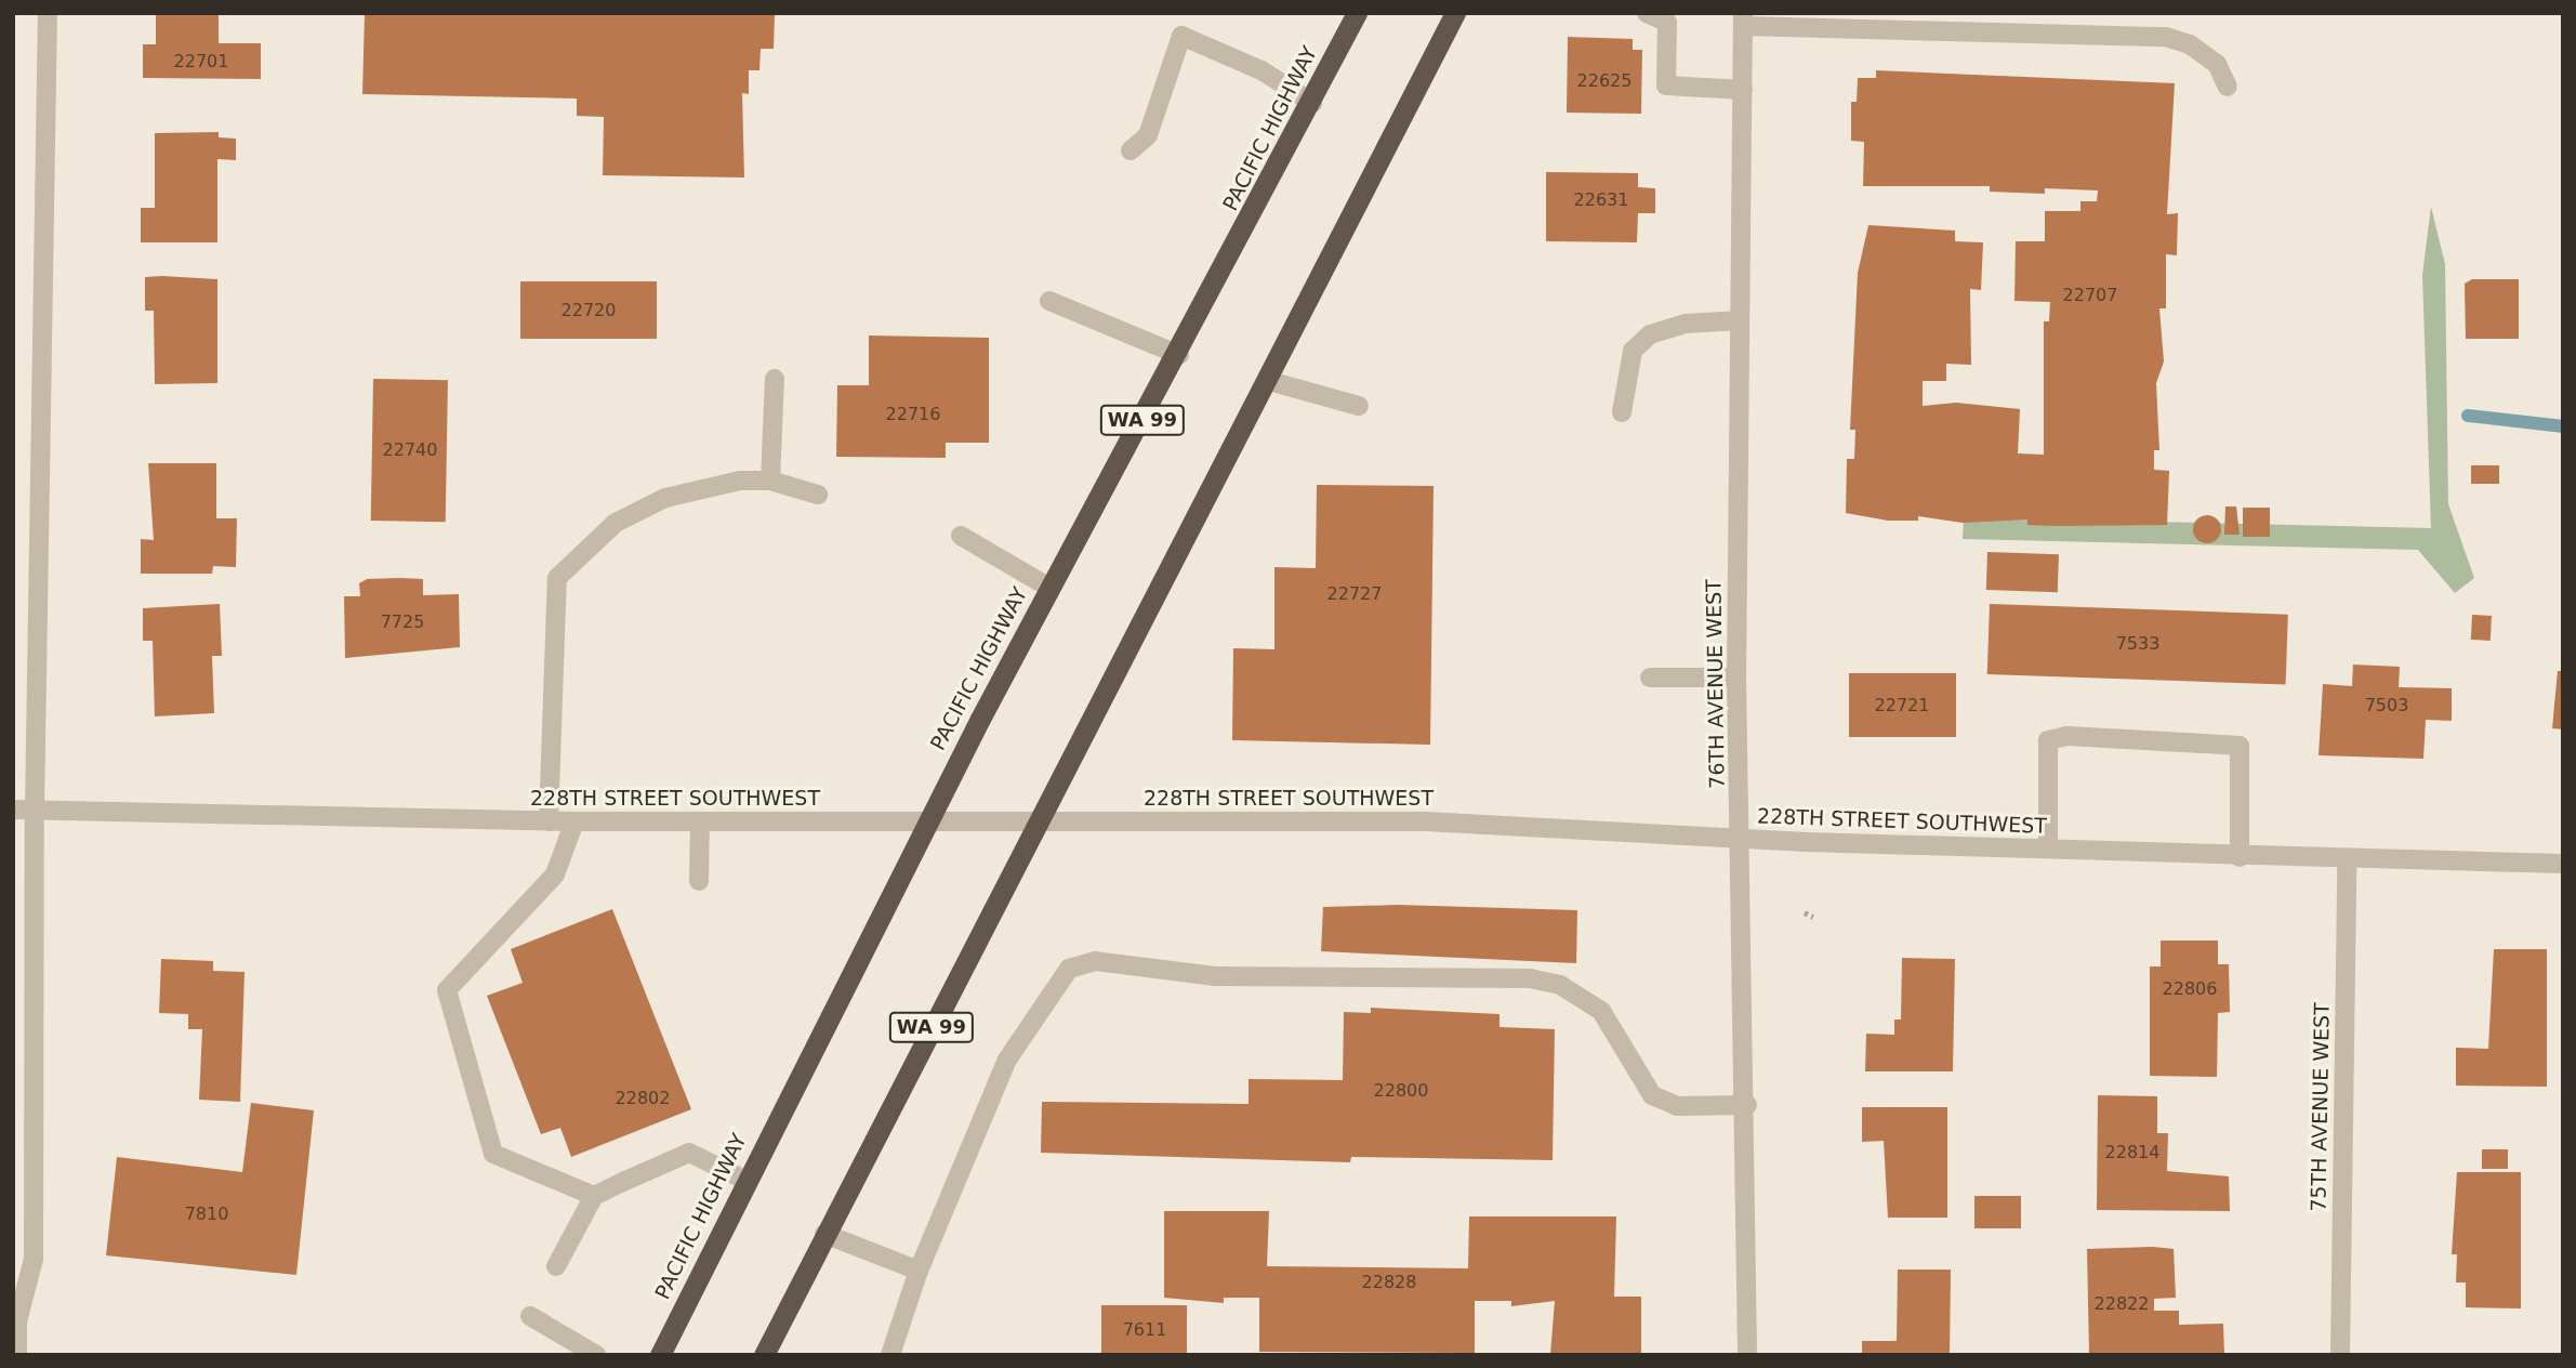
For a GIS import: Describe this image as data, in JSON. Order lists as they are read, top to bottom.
{
  "streets": {
    "highway": ["PACIFIC HIGHWAY", "WA 99"],
    "street": ["76TH AVENUE WEST", "228TH STREET SOUTHWEST", "75TH AVENUE WEST"]
  },
  "crossings": [
    ["PACIFIC HIGHWAY", "228TH STREET SOUTHWEST"],
    ["WA 99", "228TH STREET SOUTHWEST"],
    ["76TH AVENUE WEST", "228TH STREET SOUTHWEST"],
    ["228TH STREET SOUTHWEST", "75TH AVENUE WEST"]
  ],
  "house_numbers": [
    "22701",
    "22625",
    "22631",
    "22707",
    "22720",
    "22716",
    "22740",
    "22727",
    "7725",
    "7533",
    "22721",
    "7503",
    "22806",
    "22800",
    "22802",
    "22814",
    "7810",
    "22828",
    "22822",
    "7611"
  ]
}
